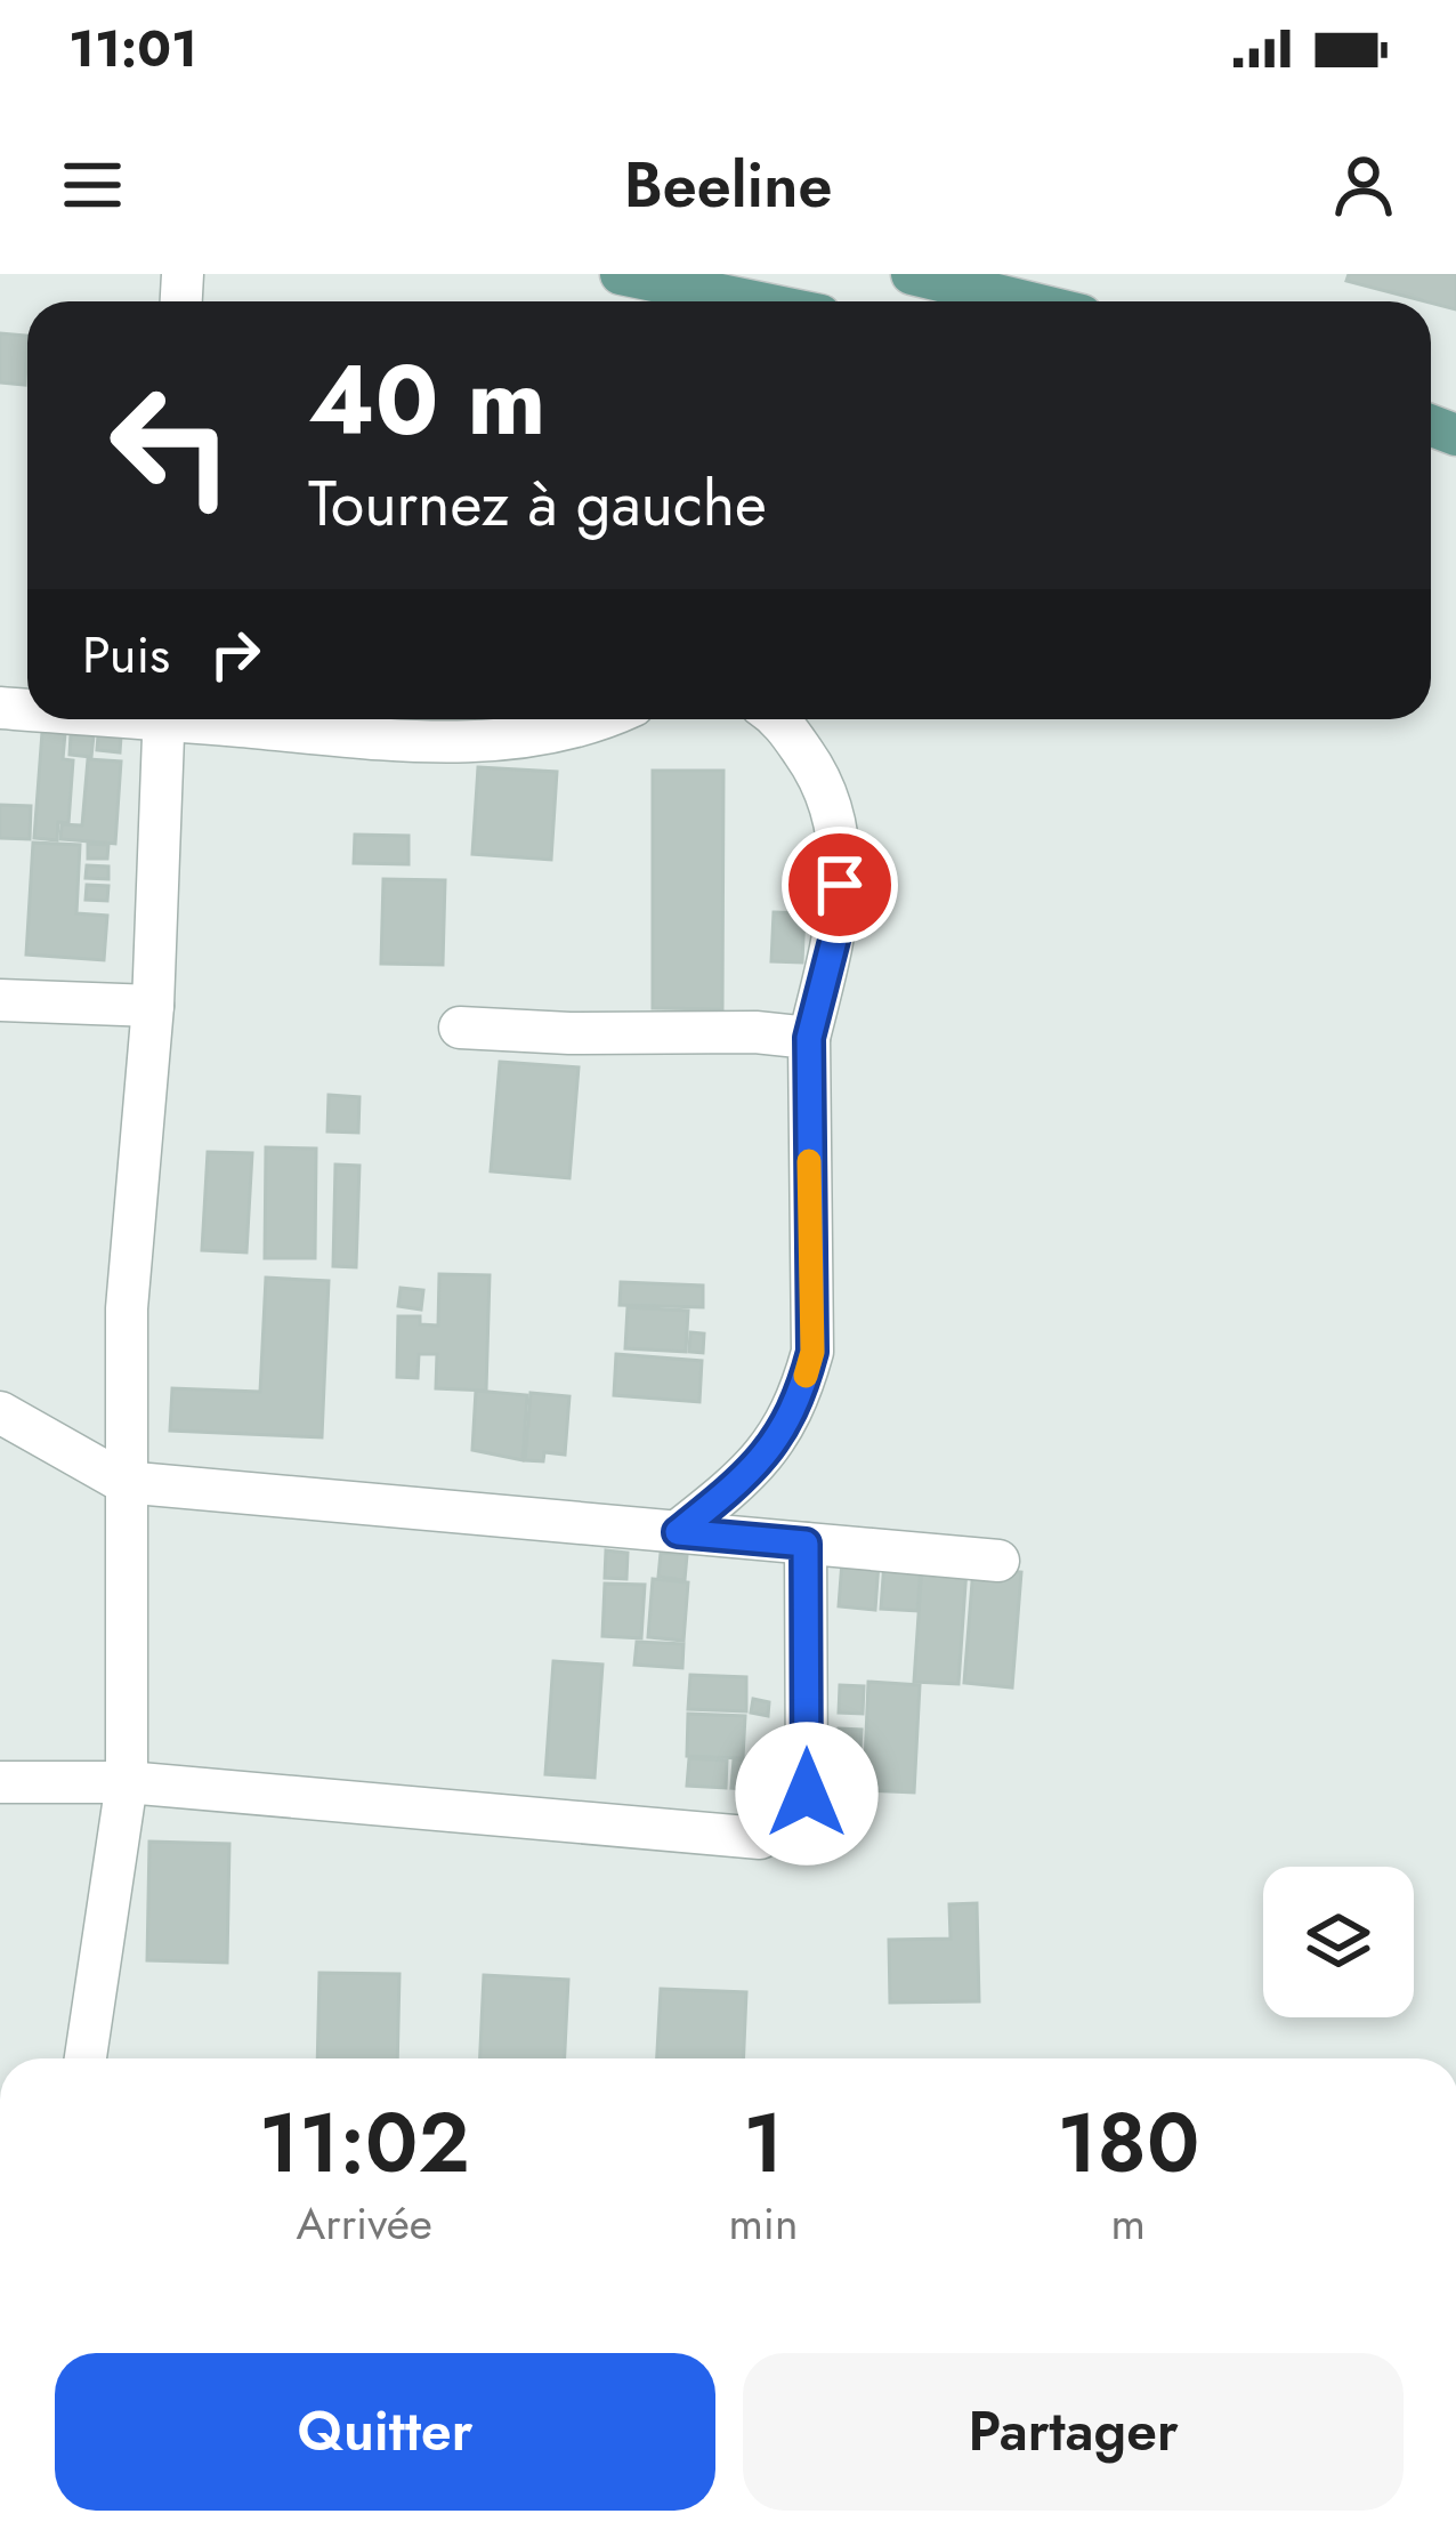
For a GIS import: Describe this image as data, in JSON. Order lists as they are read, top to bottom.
{
  "page": {
    "status": "11:01",
    "header": "Beeline",
    "turn": ["40 m", "Tournez à gauche"],
    "then": "Puis",
    "eta": [
      "11:02",
      "Arrivée",
      "1",
      "min",
      "180",
      "m"
    ],
    "buttons": ["Quitter", "Partager"]
  }
}
